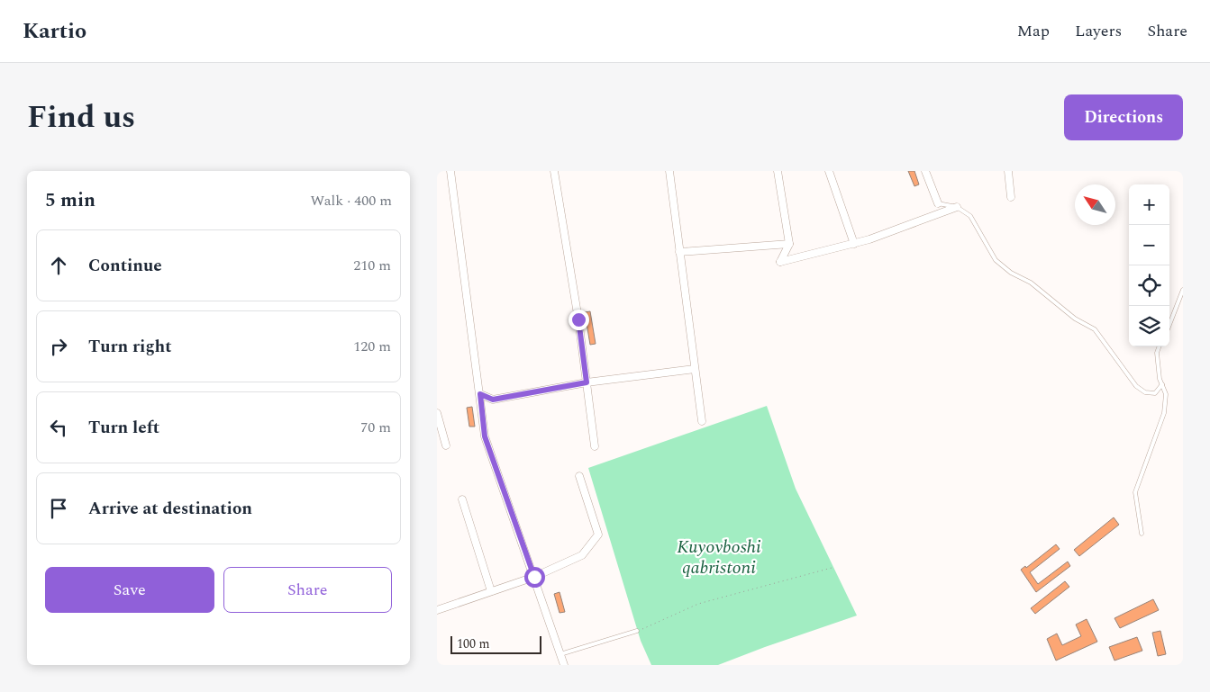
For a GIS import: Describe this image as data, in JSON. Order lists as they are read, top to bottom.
{
  "parks": ["Kuyovboshi qabristoni"],
  "scale_bar": "100 m",
  "north": "top left",
  "page": {
    "header": "Kartio",
    "nav": ["Map", "Layers", "Share"],
    "title": "Find us",
    "buttons": [
      "Directions",
      ["Save", "Share"]
    ],
    "heading": ["5 min", "Walk · 400 m"],
    "map_buttons": ["+", "−"],
    "list": [
      ["Continue", "210 m"],
      ["Turn right", "120 m"],
      ["Turn left", "70 m"],
      "Arrive at destination"
    ],
    "scale": "100 m"
  }
}
